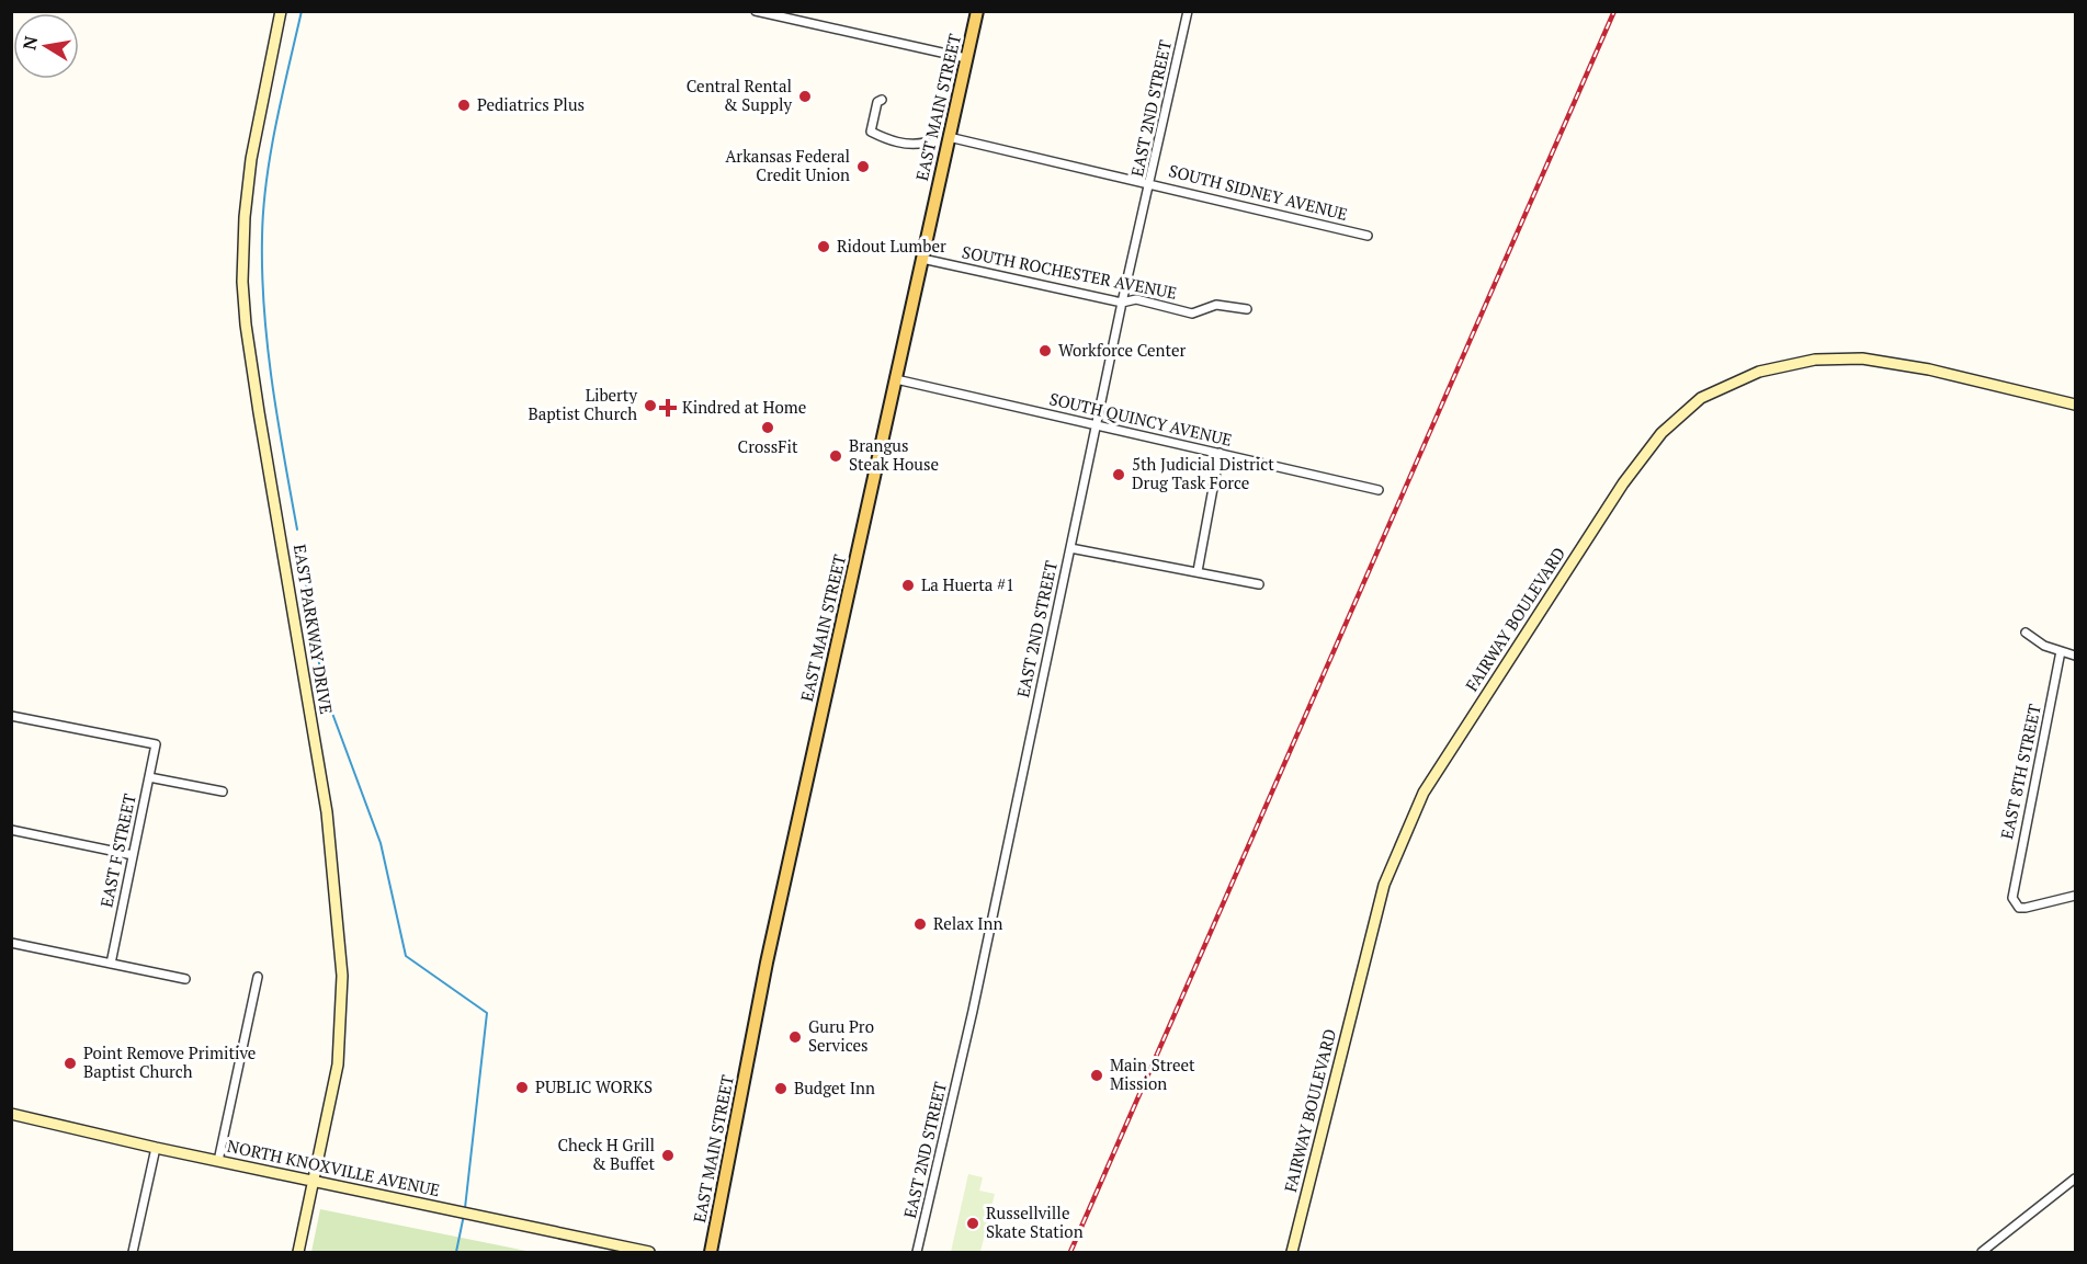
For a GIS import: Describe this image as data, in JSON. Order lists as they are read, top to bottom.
{
  "streets": {
    "main road": ["EAST MAIN STREET"],
    "street": [
      "EAST 2ND STREET",
      "SOUTH SIDNEY AVENUE",
      "SOUTH ROCHESTER AVENUE",
      "SOUTH QUINCY AVENUE",
      "FAIRWAY BOULEVARD",
      "EAST PARKWAY DRIVE",
      "EAST 8TH STREET",
      "EAST F STREET",
      "NORTH KNOXVILLE AVENUE"
    ]
  },
  "crossings": [
    ["EAST MAIN STREET", "SOUTH SIDNEY AVENUE"],
    ["EAST MAIN STREET", "SOUTH ROCHESTER AVENUE"],
    ["EAST MAIN STREET", "SOUTH QUINCY AVENUE"],
    ["EAST 2ND STREET", "SOUTH SIDNEY AVENUE"],
    ["EAST 2ND STREET", "SOUTH ROCHESTER AVENUE"],
    ["EAST 2ND STREET", "SOUTH QUINCY AVENUE"],
    ["EAST PARKWAY DRIVE", "NORTH KNOXVILLE AVENUE"]
  ],
  "places": {
    "other": [
      "Central Rental & Supply",
      "Pediatrics Plus",
      "Arkansas Federal Credit Union",
      "Ridout Lumber",
      "Workforce Center",
      "Liberty Baptist Church",
      "CrossFit",
      "Brangus Steak House",
      "5th Judicial District Drug Task Force",
      "La Huerta #1",
      "Relax Inn",
      "Guru Pro Services",
      "Point Remove Primitive Baptist Church",
      "Main Street Mission",
      "PUBLIC WORKS",
      "Budget Inn",
      "Check H Grill & Buffet",
      "Russellville Skate Station"
    ],
    "health": ["Kindred at Home"]
  },
  "north": "left"
}
